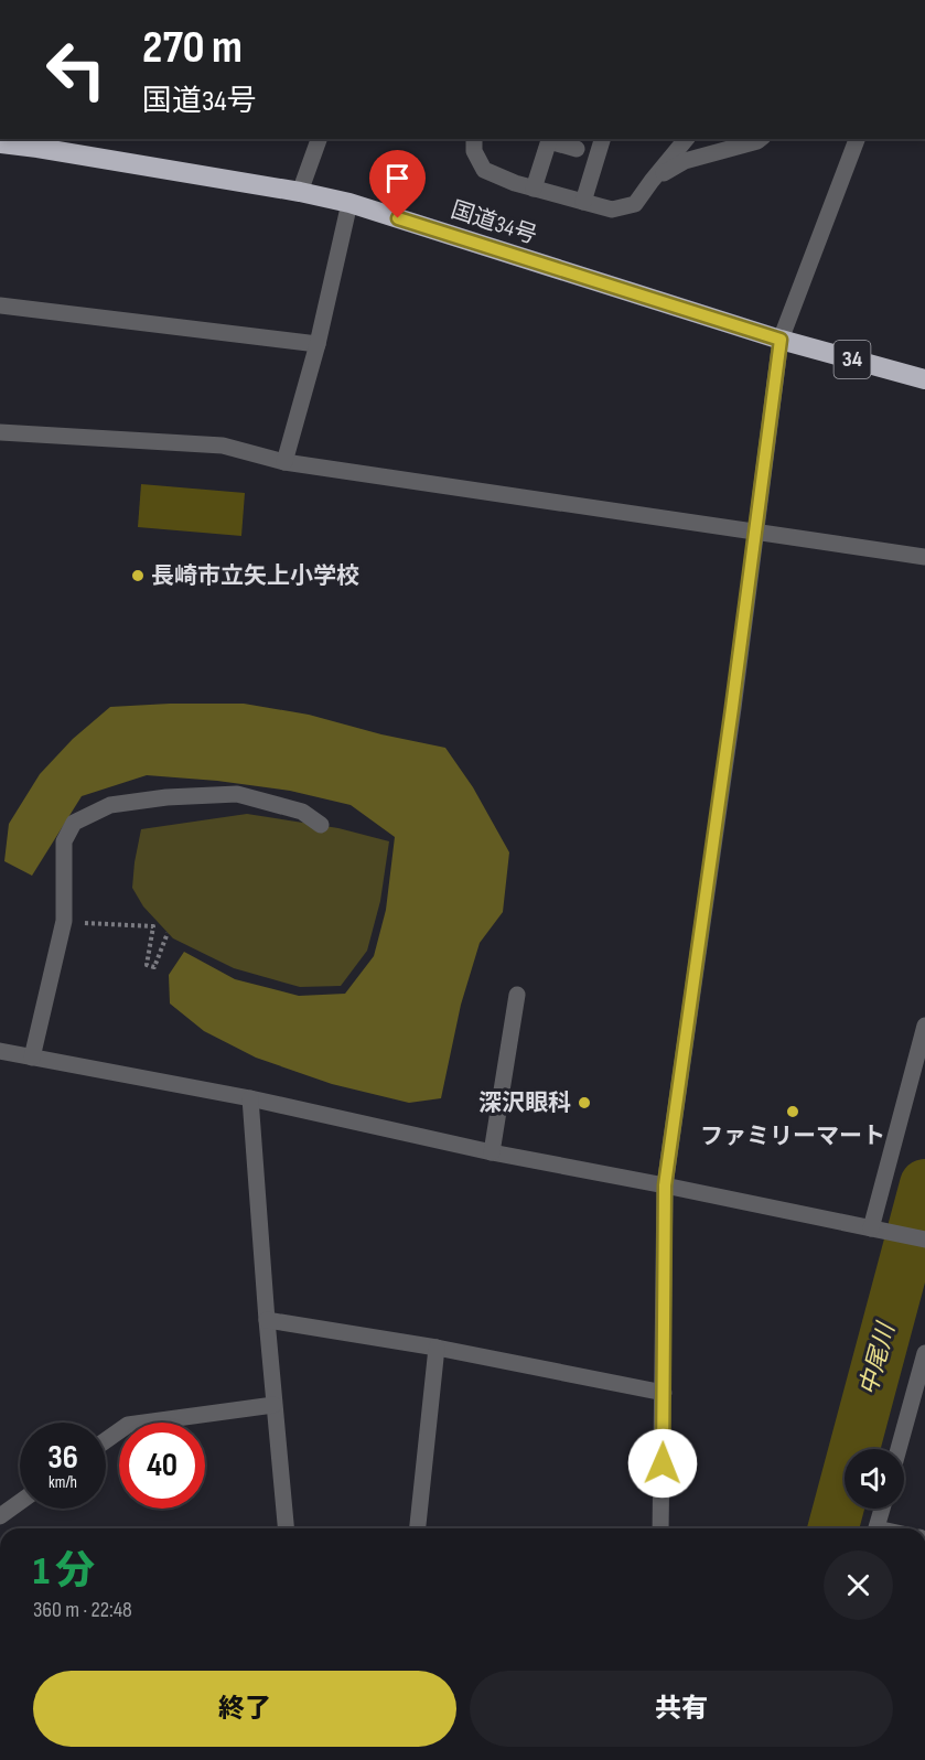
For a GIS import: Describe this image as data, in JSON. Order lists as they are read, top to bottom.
{
  "streets": {
    "highway": ["国道34号", "34"]
  },
  "water": ["中尾川"],
  "places": ["長崎市立矢上小学校", "深沢眼科", "ファミリーマート"],
  "page": {
    "turn": ["270 m", "国道34号"],
    "speed": "36 km/h",
    "limit": "40",
    "heading": ["1 分", "360 m · 22:48"],
    "buttons": ["終了", "共有"]
  }
}
